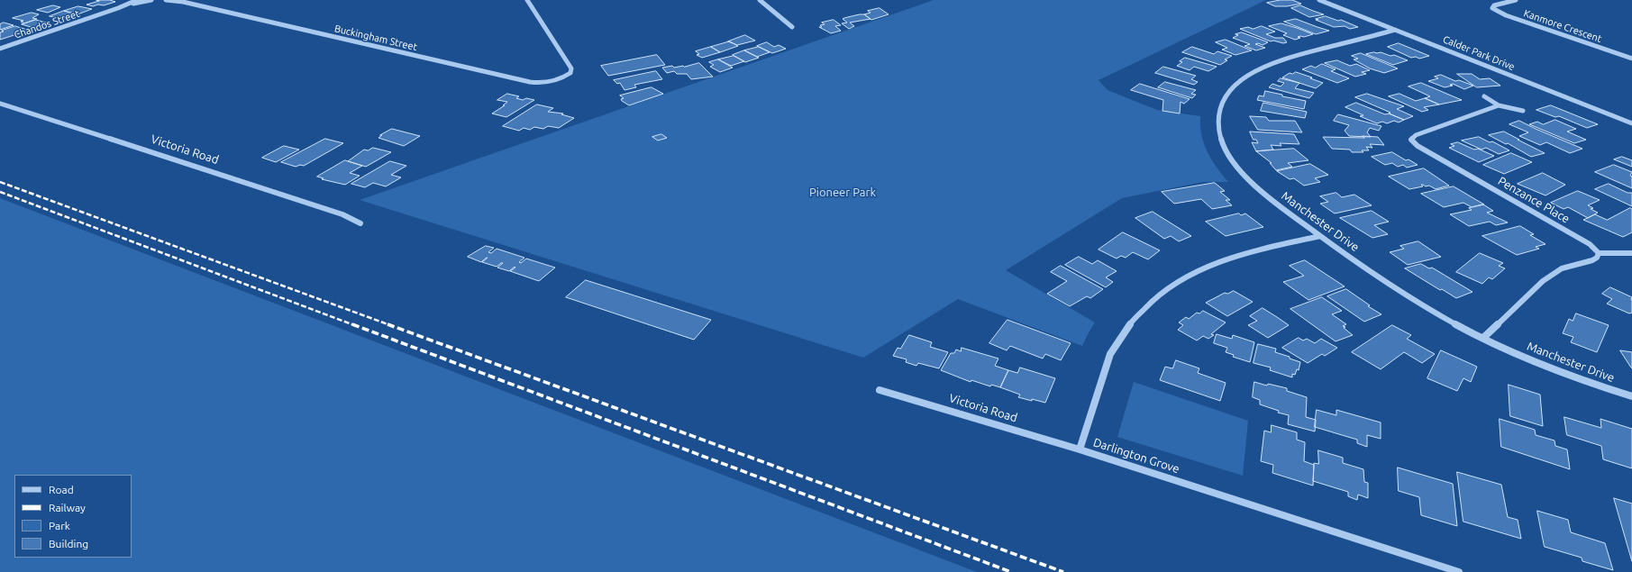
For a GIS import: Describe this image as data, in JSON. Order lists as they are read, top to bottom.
{
  "streets": {
    "street": [
      "Chandos Street",
      "Kanmore Crescent",
      "Buckingham Street",
      "Calder Park Drive",
      "Victoria Road",
      "Penzance Place",
      "Manchester Drive",
      "Darlington Grove"
    ]
  },
  "crossings": [
    ["Calder Park Drive", "Manchester Drive"],
    ["Victoria Road", "Darlington Grove"],
    ["Manchester Drive", "Darlington Grove"]
  ],
  "parks": ["Pioneer Park"],
  "legend": [
    "Road",
    "Railway",
    "Park",
    "Building"
  ]
}
